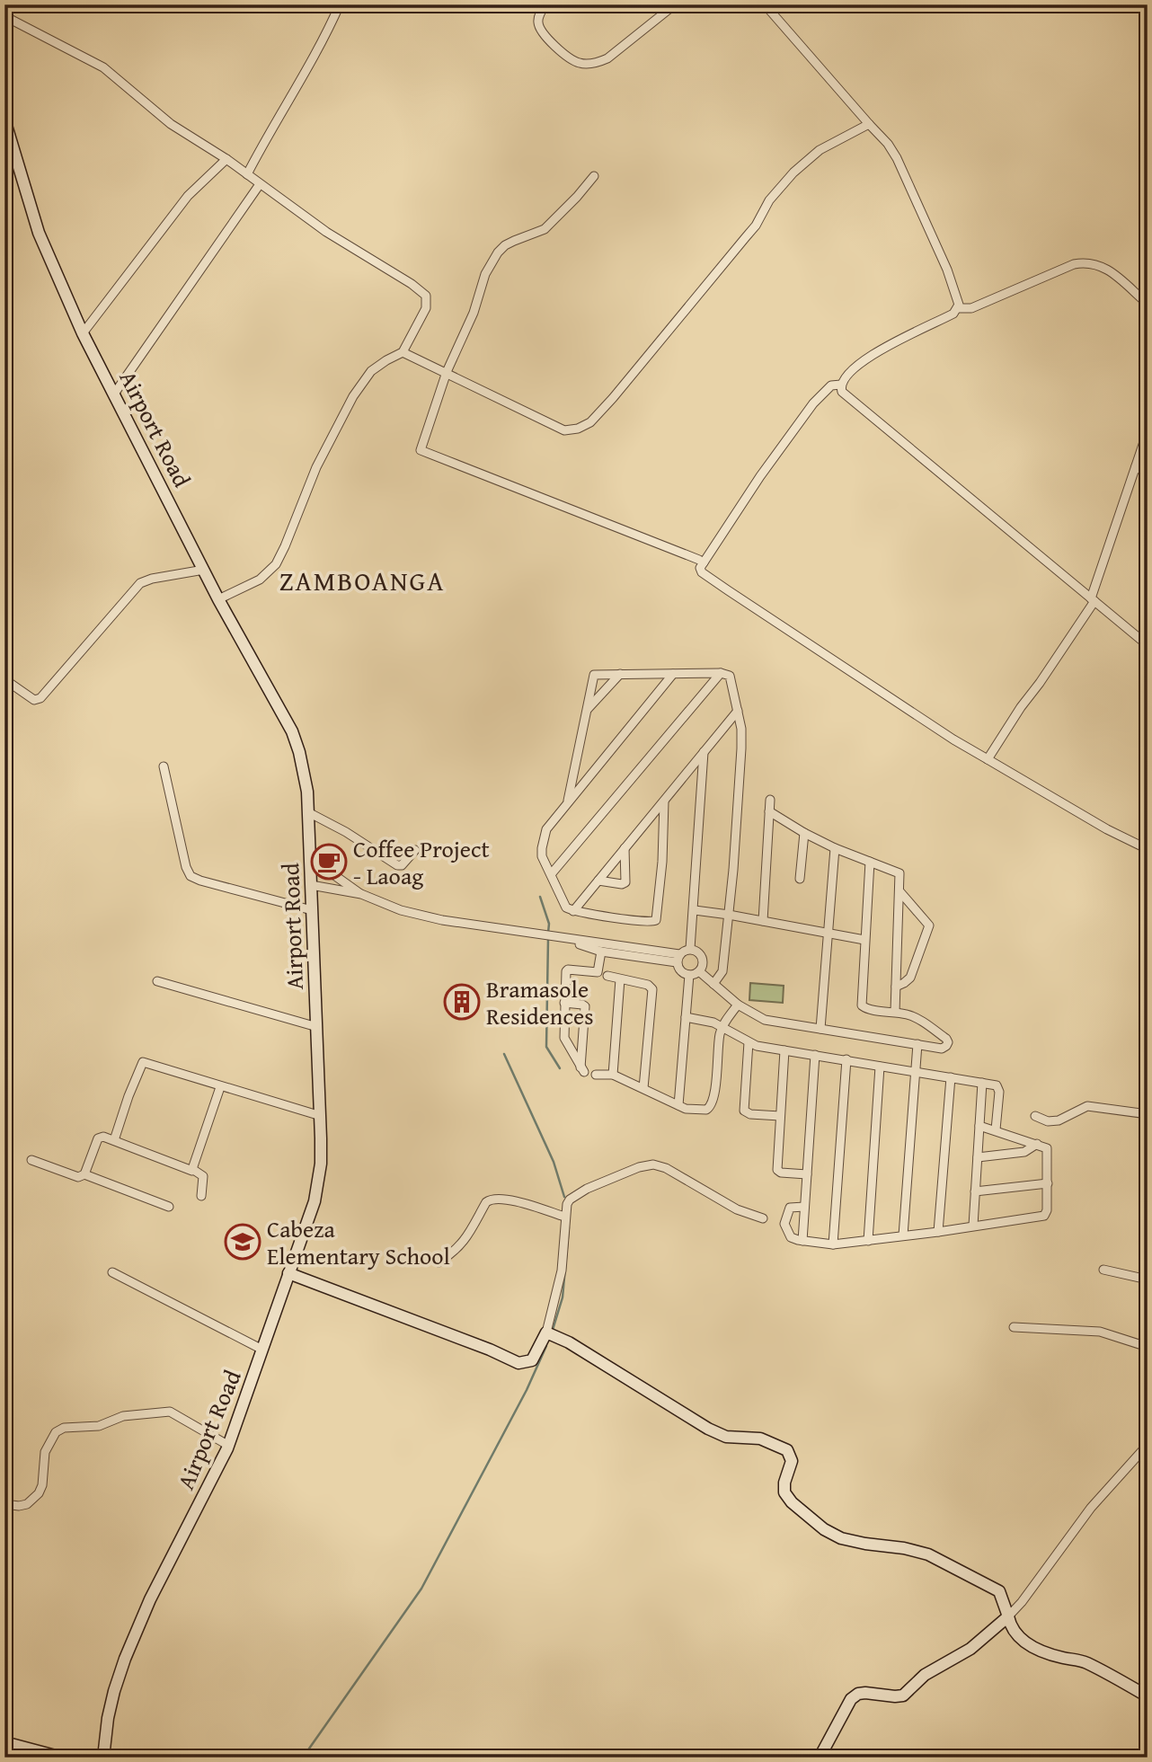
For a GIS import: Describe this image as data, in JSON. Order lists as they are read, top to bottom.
{
  "streets": {
    "main road": ["Airport Road"]
  },
  "districts": ["ZAMBOANGA"],
  "places": {
    "cafe": ["Coffee Project - Laoag"],
    "building": ["Bramasole Residences"],
    "school or university": ["Cabeza Elementary School"]
  }
}
